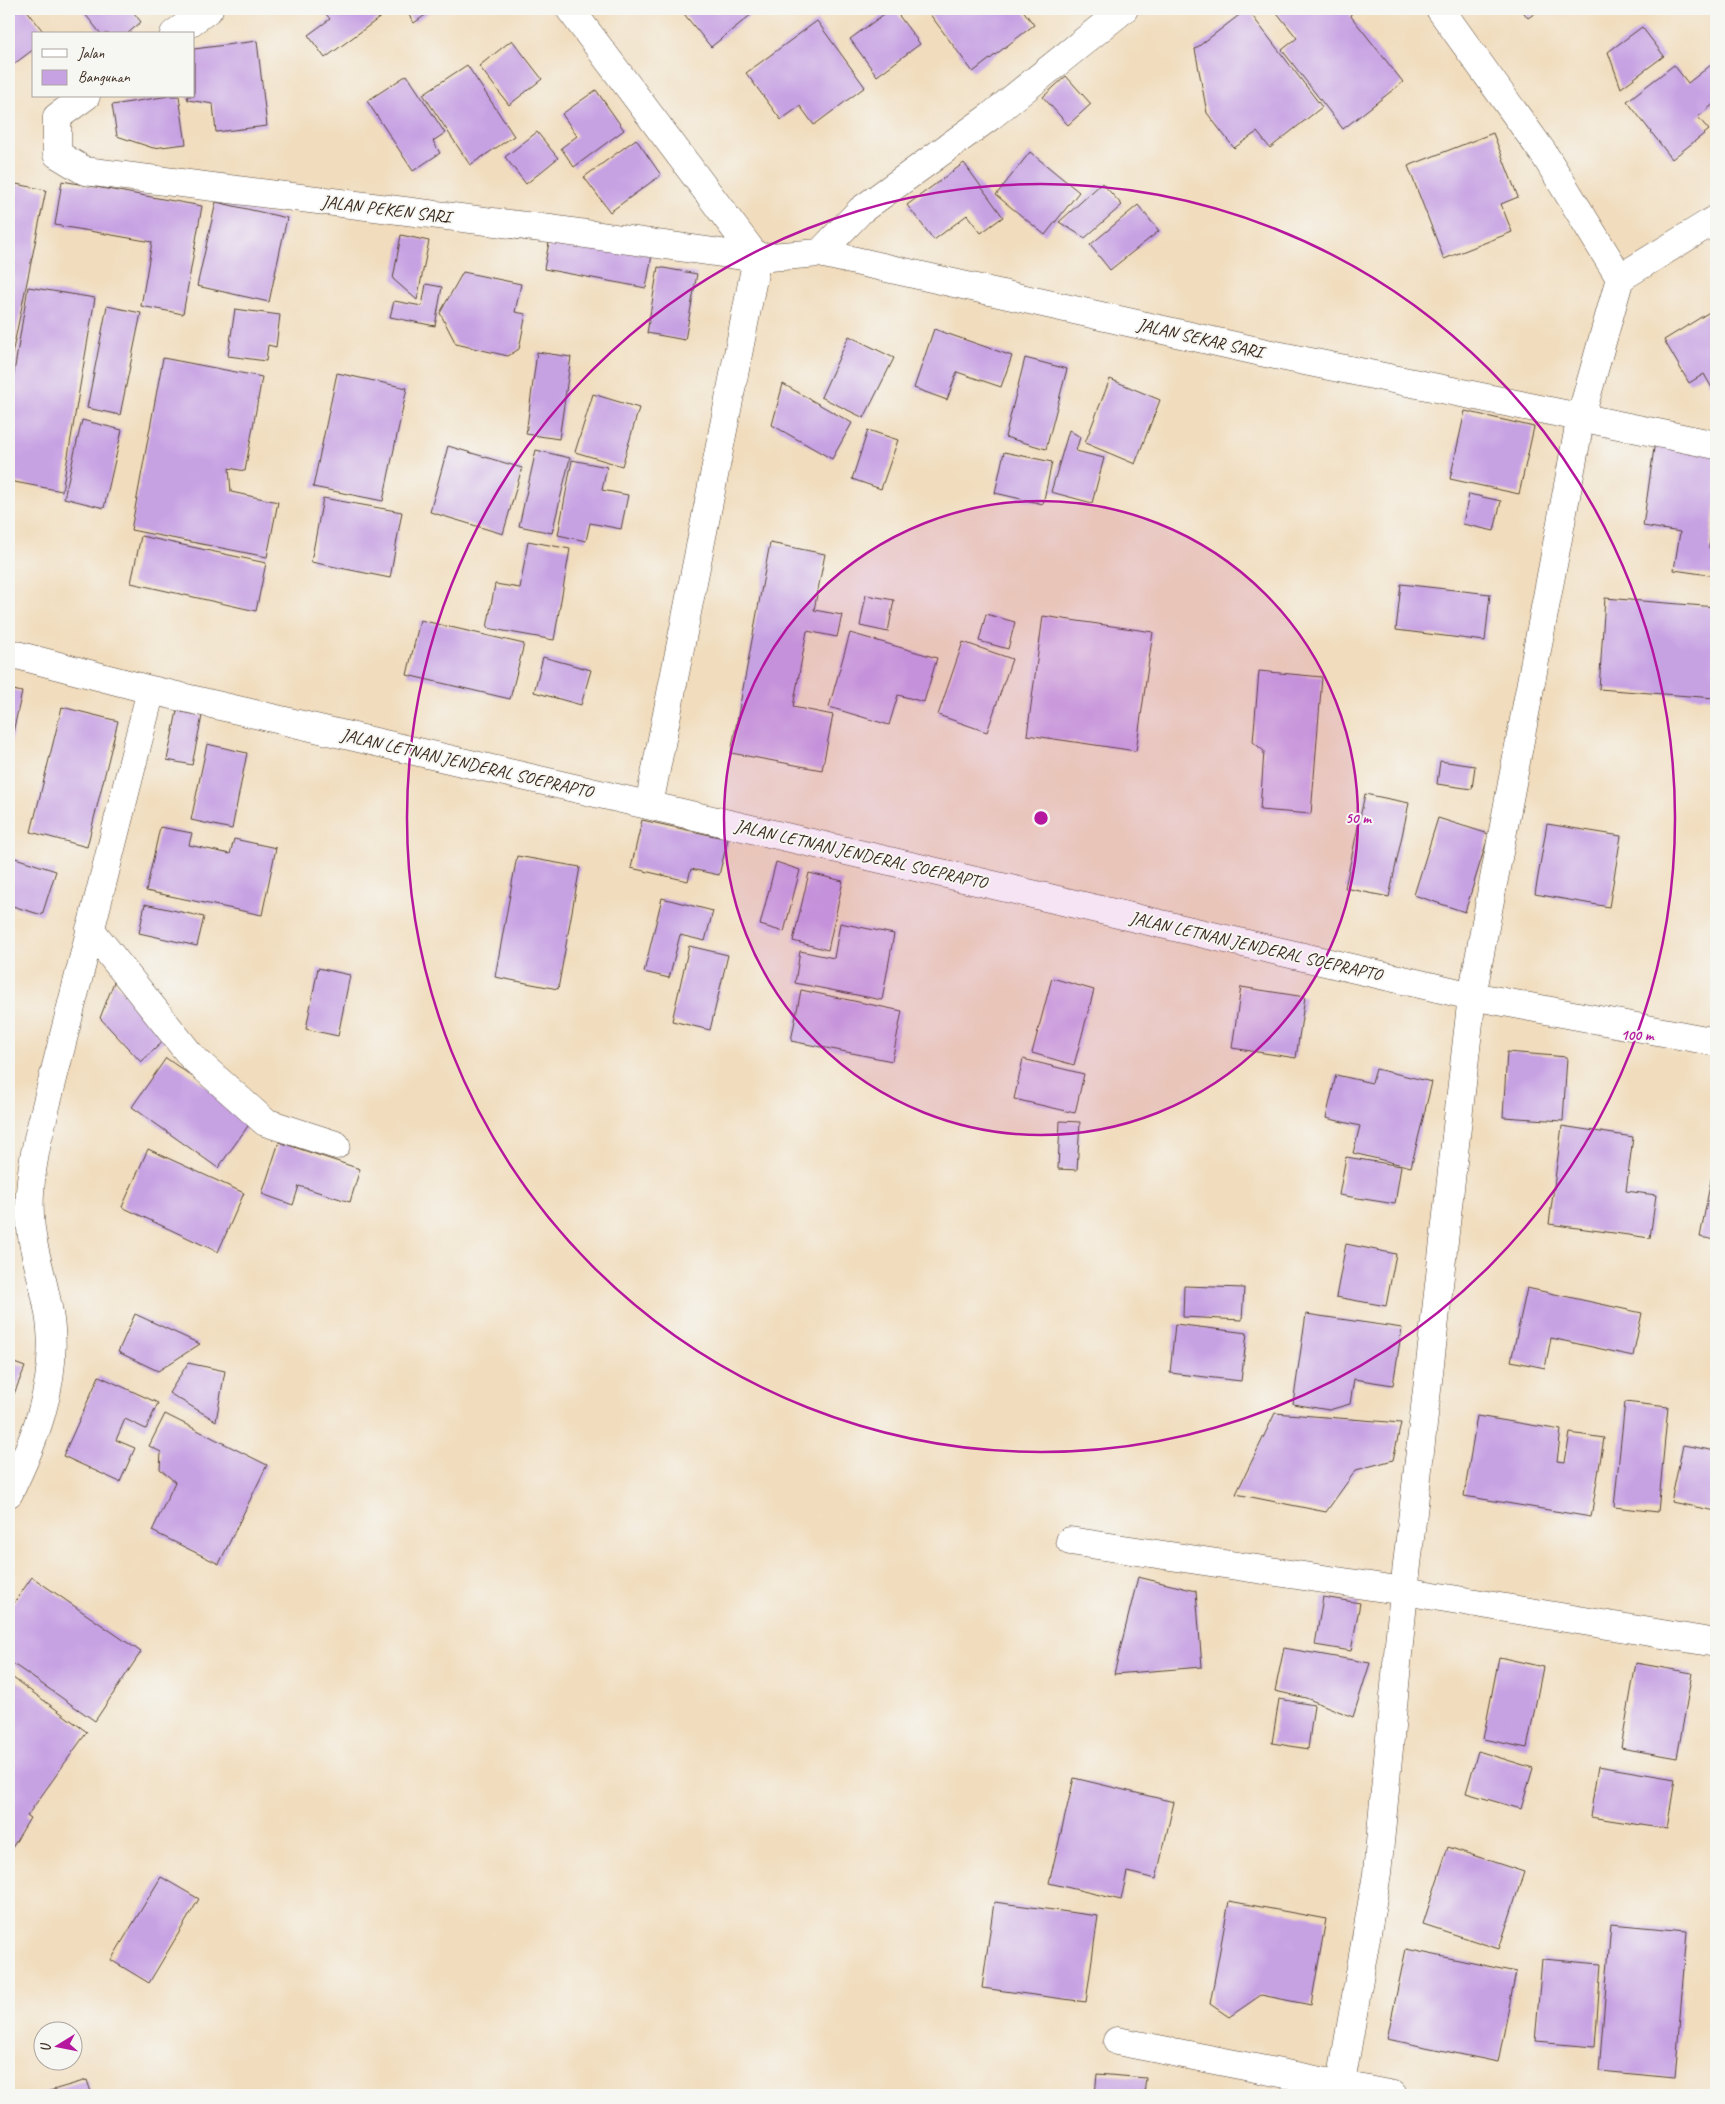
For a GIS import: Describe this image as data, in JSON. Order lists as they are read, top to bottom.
{
  "streets": {
    "street": ["JALAN PEKEN SARI", "JALAN SEKAR SARI", "JALAN LETNAN JENDERAL SOEPRAPTO"]
  },
  "crossings": [
    ["JALAN PEKEN SARI", "JALAN SEKAR SARI"]
  ],
  "legend": ["Jalan", "Bangunan"],
  "north": "left",
  "rings": ["50 m", "100 m"]
}
